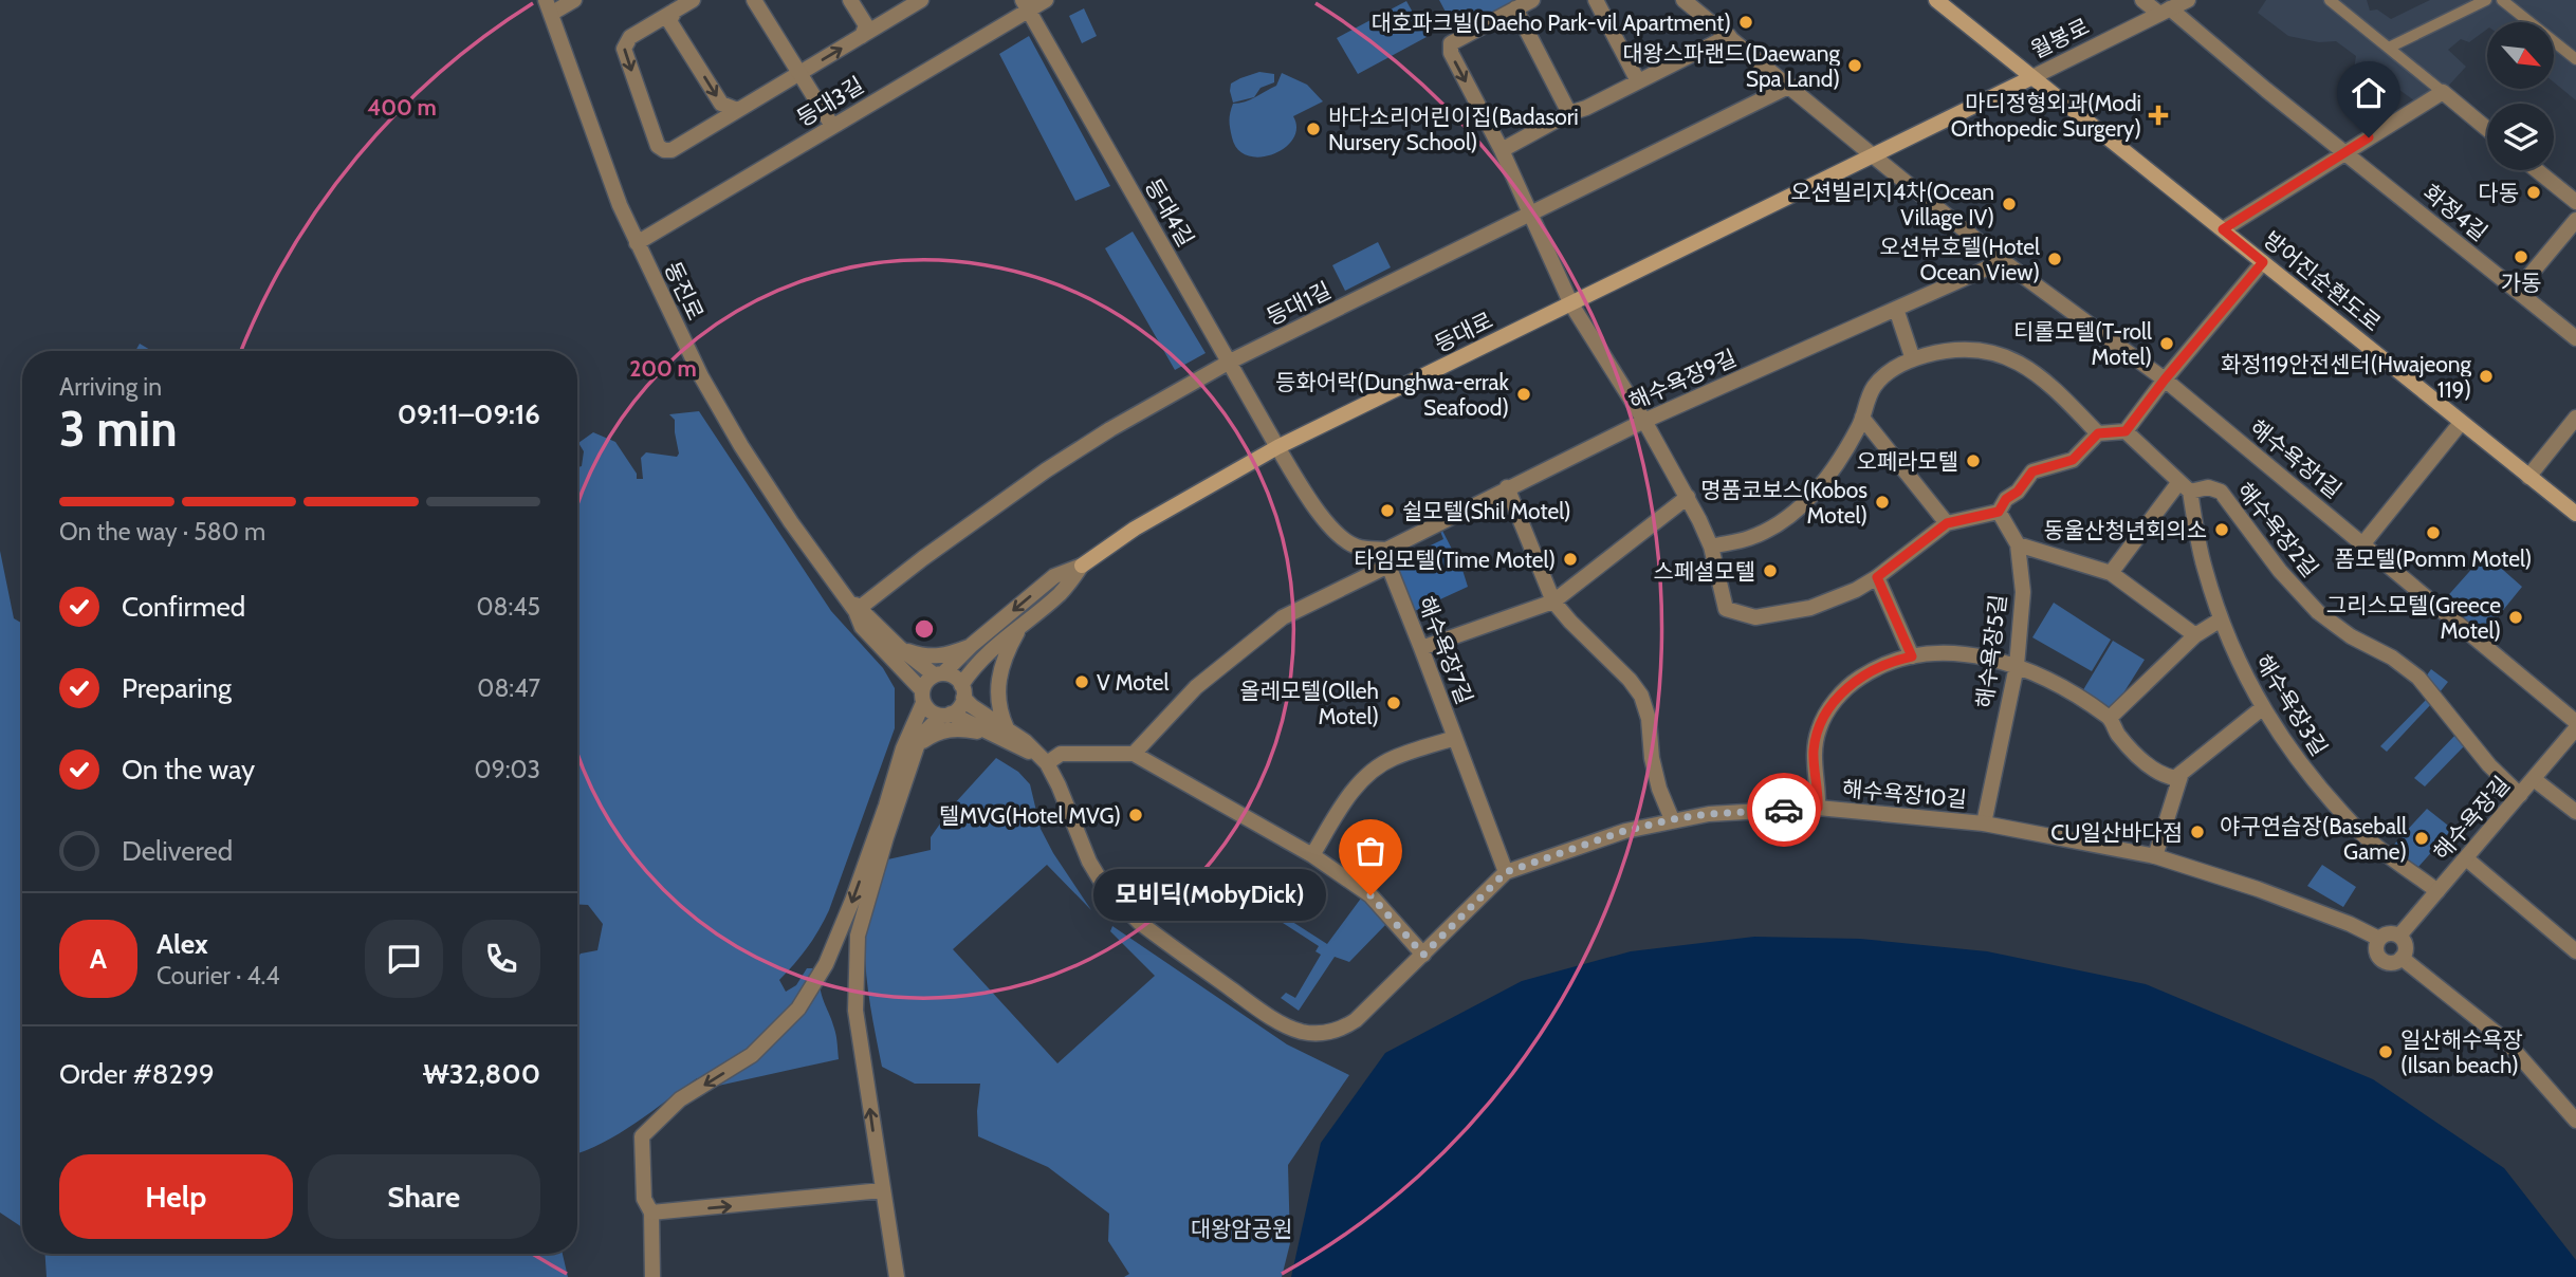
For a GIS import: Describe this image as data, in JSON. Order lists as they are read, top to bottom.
{
  "streets": {
    "main road": ["방어진순환도로", "등대로"],
    "street": [
      "월봉로",
      "등대3길",
      "등대4길",
      "화정4길",
      "동진로",
      "등대1길",
      "해수욕장9길",
      "해수욕장1길",
      "해수욕장2길",
      "해수욕장7길",
      "해수욕장5길",
      "해수욕장3길",
      "해수욕장10길",
      "해수욕장길"
    ]
  },
  "crossings": [
    ["월봉로", "화정4길"],
    ["월봉로", "방어진순환도로"],
    ["월봉로", "등대로"],
    ["등대3길", "등대4길"],
    ["등대3길", "동진로"],
    ["등대4길", "등대1길"],
    ["등대4길", "등대로"],
    ["방어진순환도로", "등대로"],
    ["동진로", "등대1길"],
    ["등대로", "해수욕장1길"],
    ["해수욕장9길", "해수욕장1길"],
    ["해수욕장9길", "해수욕장7길"],
    ["해수욕장2길", "해수욕장3길"],
    ["해수욕장2길", "해수욕장길"],
    ["해수욕장7길", "해수욕장10길"],
    ["해수욕장5길", "해수욕장10길"],
    ["해수욕장3길", "해수욕장길"],
    ["해수욕장10길", "해수욕장길"]
  ],
  "parks": ["대왕암공원"],
  "places": {
    "other": [
      "대호파크빌(Daeho Park-vil Apartment)",
      "대왕스파랜드(Daewang Spa Land)",
      "바다소리어린이집(Badasori Nursery School)",
      "다동",
      "오션빌리지4차(Ocean Village IV)",
      "가동",
      "오션뷰호텔(Hotel Ocean View)",
      "티롤모텔(T-roll Motel)",
      "화정119안전센터(Hwajeong 119)",
      "등화어락(Dunghwa-errak Seafood)",
      "오페라모텔",
      "명품코보스(Kobos Motel)",
      "쉴모텔(Shil Motel)",
      "동울산청년회의소",
      "폼모텔(Pomm Motel)",
      "타임모텔(Time Motel)",
      "스페셜모텔",
      "그리스모텔(Greece Motel)",
      "V Motel",
      "올레모텔(Olleh Motel)",
      "텔MVG(Hotel MVG)",
      "CU일산바다점",
      "야구연습장(Baseball Game)",
      "모비딕(MobyDick)",
      "일산해수욕장 (Ilsan beach)"
    ],
    "health": ["마디정형외과(Modi Orthopedic Surgery)"]
  },
  "north": "bottom right",
  "page": {
    "heading": ["3 min", "Arriving in", "09:11–09:16"],
    "panel": [
      "Alex",
      "Courier · 4.4",
      "Order #8299",
      "₩32,800"
    ],
    "bar": "On the way · 580 m",
    "list": [
      ["Confirmed", "08:45"],
      ["Preparing", "08:47"],
      ["On the way", "09:03"],
      "Delivered"
    ],
    "bubble": "모비딕(MobyDick)",
    "round": "A",
    "buttons": ["Help", "Share"]
  },
  "rings": ["400 m", "200 m"]
}
